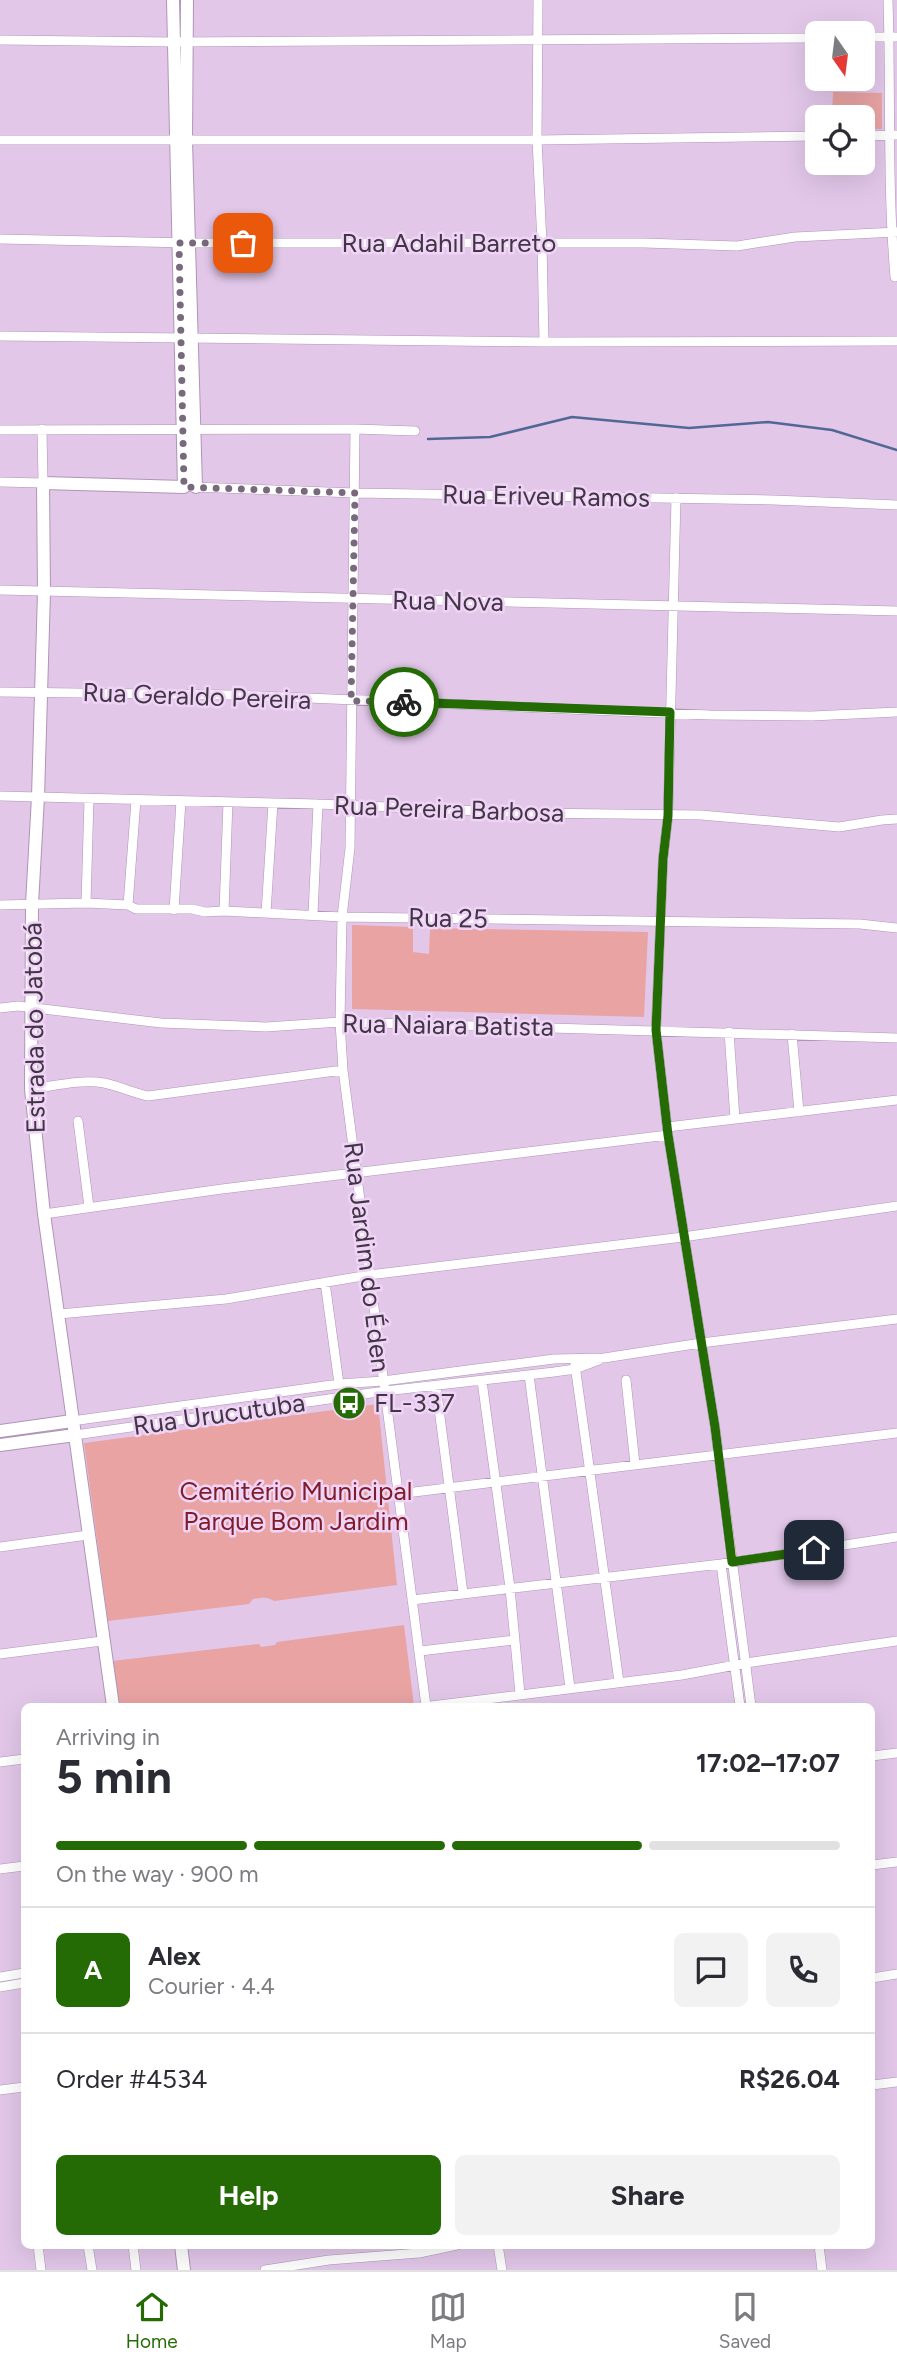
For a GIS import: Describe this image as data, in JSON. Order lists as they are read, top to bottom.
{
  "streets": {
    "street": [
      "Rua Adahil Barreto",
      "Rua Eriveu Ramos",
      "Rua Nova",
      "Rua Geraldo Pereira",
      "Rua Pereira Barbosa",
      "Rua 25",
      "Rua Naiara Batista",
      "Estrada do Jatobá",
      "Rua Jardim do Éden",
      "Rua Urucutuba"
    ]
  },
  "crossings": [
    ["Rua Eriveu Ramos", "Estrada do Jatobá"],
    ["Rua Eriveu Ramos", "Rua Jardim do Éden"],
    ["Rua Nova", "Estrada do Jatobá"],
    ["Rua Nova", "Rua Jardim do Éden"],
    ["Rua Geraldo Pereira", "Estrada do Jatobá"],
    ["Rua Geraldo Pereira", "Rua Jardim do Éden"],
    ["Rua Pereira Barbosa", "Estrada do Jatobá"],
    ["Rua Pereira Barbosa", "Rua Jardim do Éden"],
    ["Rua 25", "Estrada do Jatobá"],
    ["Rua 25", "Rua Jardim do Éden"],
    ["Rua Naiara Batista", "Estrada do Jatobá"],
    ["Rua Naiara Batista", "Rua Jardim do Éden"],
    ["Estrada do Jatobá", "Rua Urucutuba"],
    ["Rua Jardim do Éden", "Rua Urucutuba"]
  ],
  "parks": ["Cemitério Municipal Parque Bom Jardim"],
  "places": {
    "bus stop": ["FL-337"]
  },
  "north": "bottom",
  "page": {
    "heading": ["5 min", "Arriving in", "17:02–17:07"],
    "panel": [
      "Alex",
      "Courier · 4.4",
      "Order #4534",
      "R$26.04"
    ],
    "bar": "On the way · 900 m",
    "round": "A",
    "buttons": ["Help", "Share"],
    "tabs": ["Home", "Map", "Saved"]
  }
}
